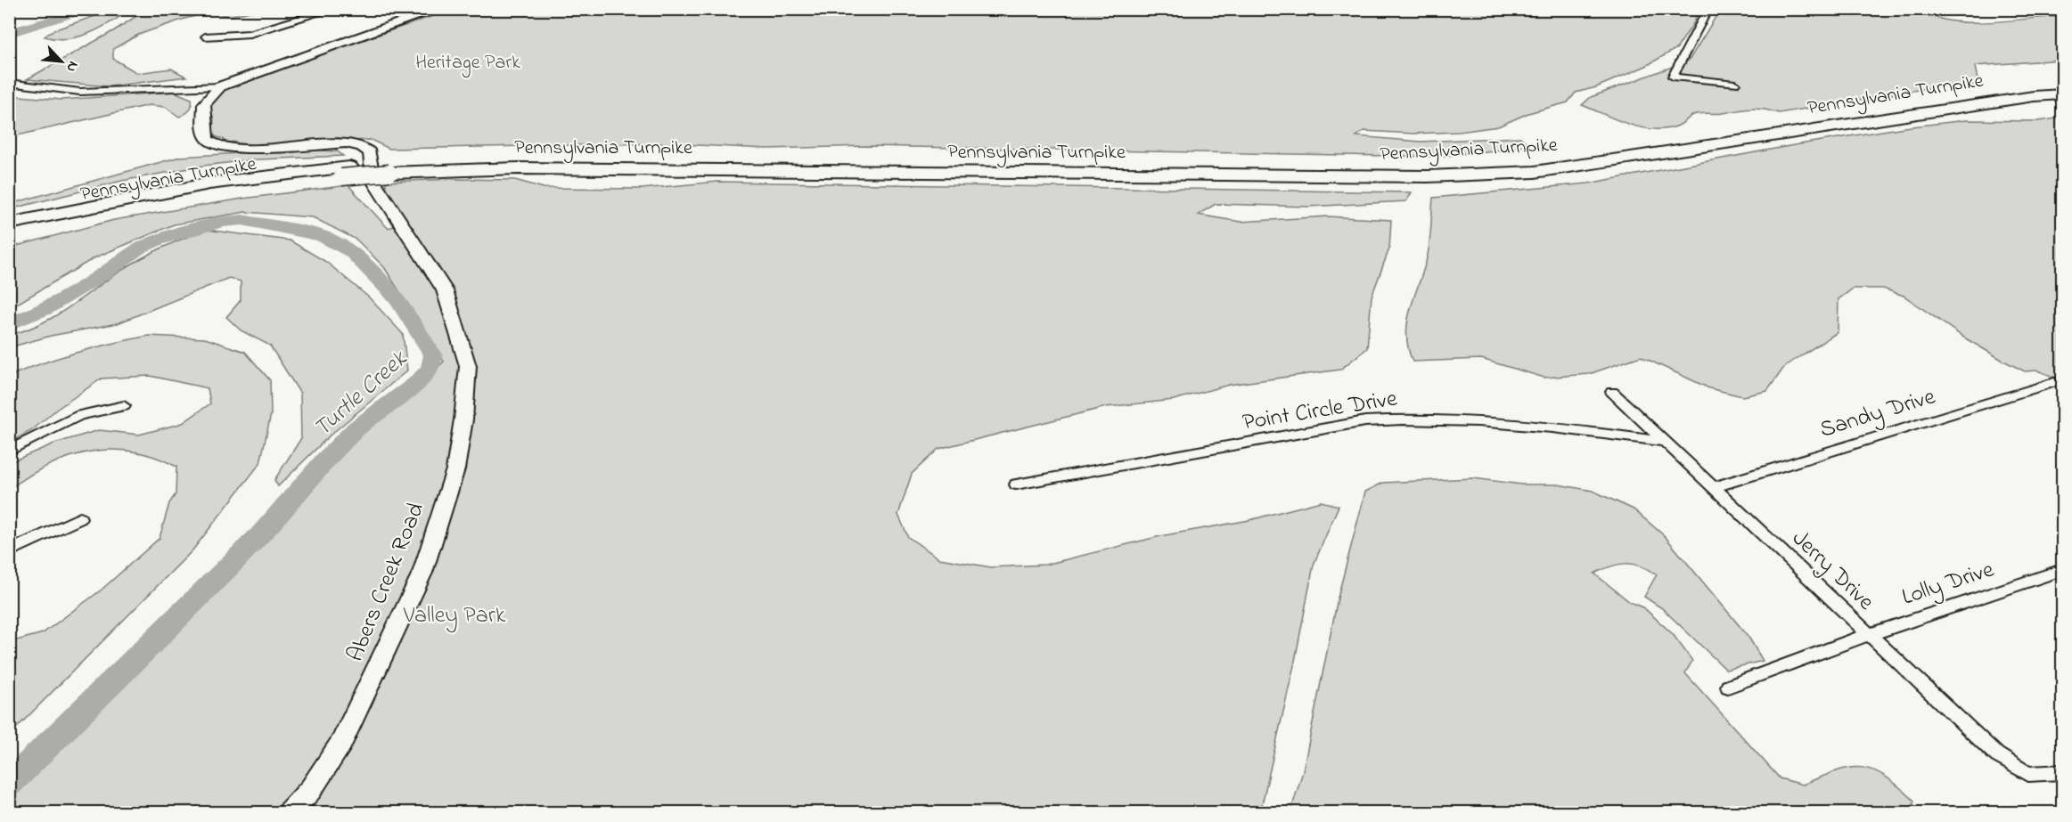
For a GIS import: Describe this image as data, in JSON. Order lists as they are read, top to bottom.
{
  "streets": {
    "highway": ["Pennsylvania Turnpike"],
    "street": [
      "Point Circle Drive",
      "Sandy Drive",
      "Jerry Drive",
      "Abers Creek Road",
      "Lolly Drive"
    ]
  },
  "crossings": [
    ["Point Circle Drive", "Jerry Drive"],
    ["Sandy Drive", "Jerry Drive"],
    ["Jerry Drive", "Lolly Drive"]
  ],
  "water": ["Turtle Creek"],
  "parks": ["Heritage Park", "Valley Park"],
  "north": "bottom right"
}
